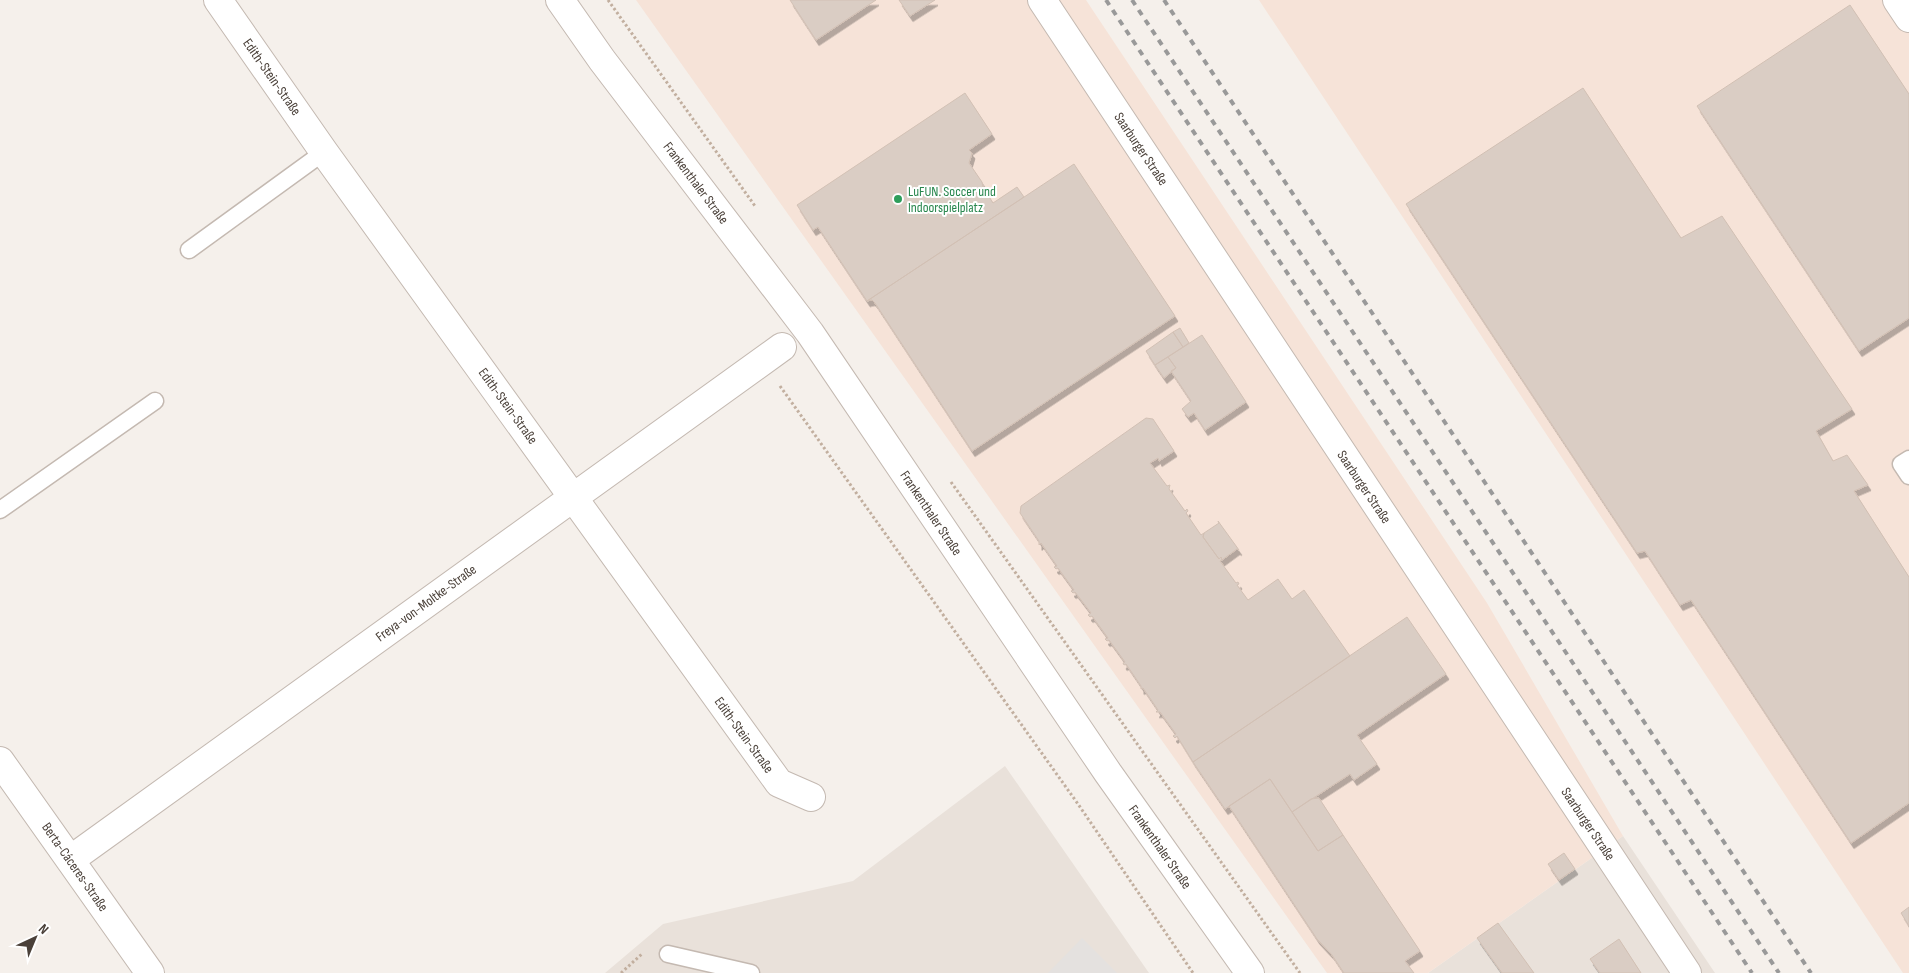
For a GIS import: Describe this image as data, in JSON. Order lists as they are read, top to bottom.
{
  "streets": {
    "street": [
      "Edith-Stein-Straße",
      "Saarburger Straße",
      "Frankenthaler Straße",
      "Freya-von-Moltke-Straße",
      "Berta-Cáceres-Straße"
    ]
  },
  "crossings": [
    ["Edith-Stein-Straße", "Freya-von-Moltke-Straße"],
    ["Freya-von-Moltke-Straße", "Berta-Cáceres-Straße"]
  ],
  "places": ["LuFUN. Soccer und Indoorspielplatz"],
  "north": "top right"
}
